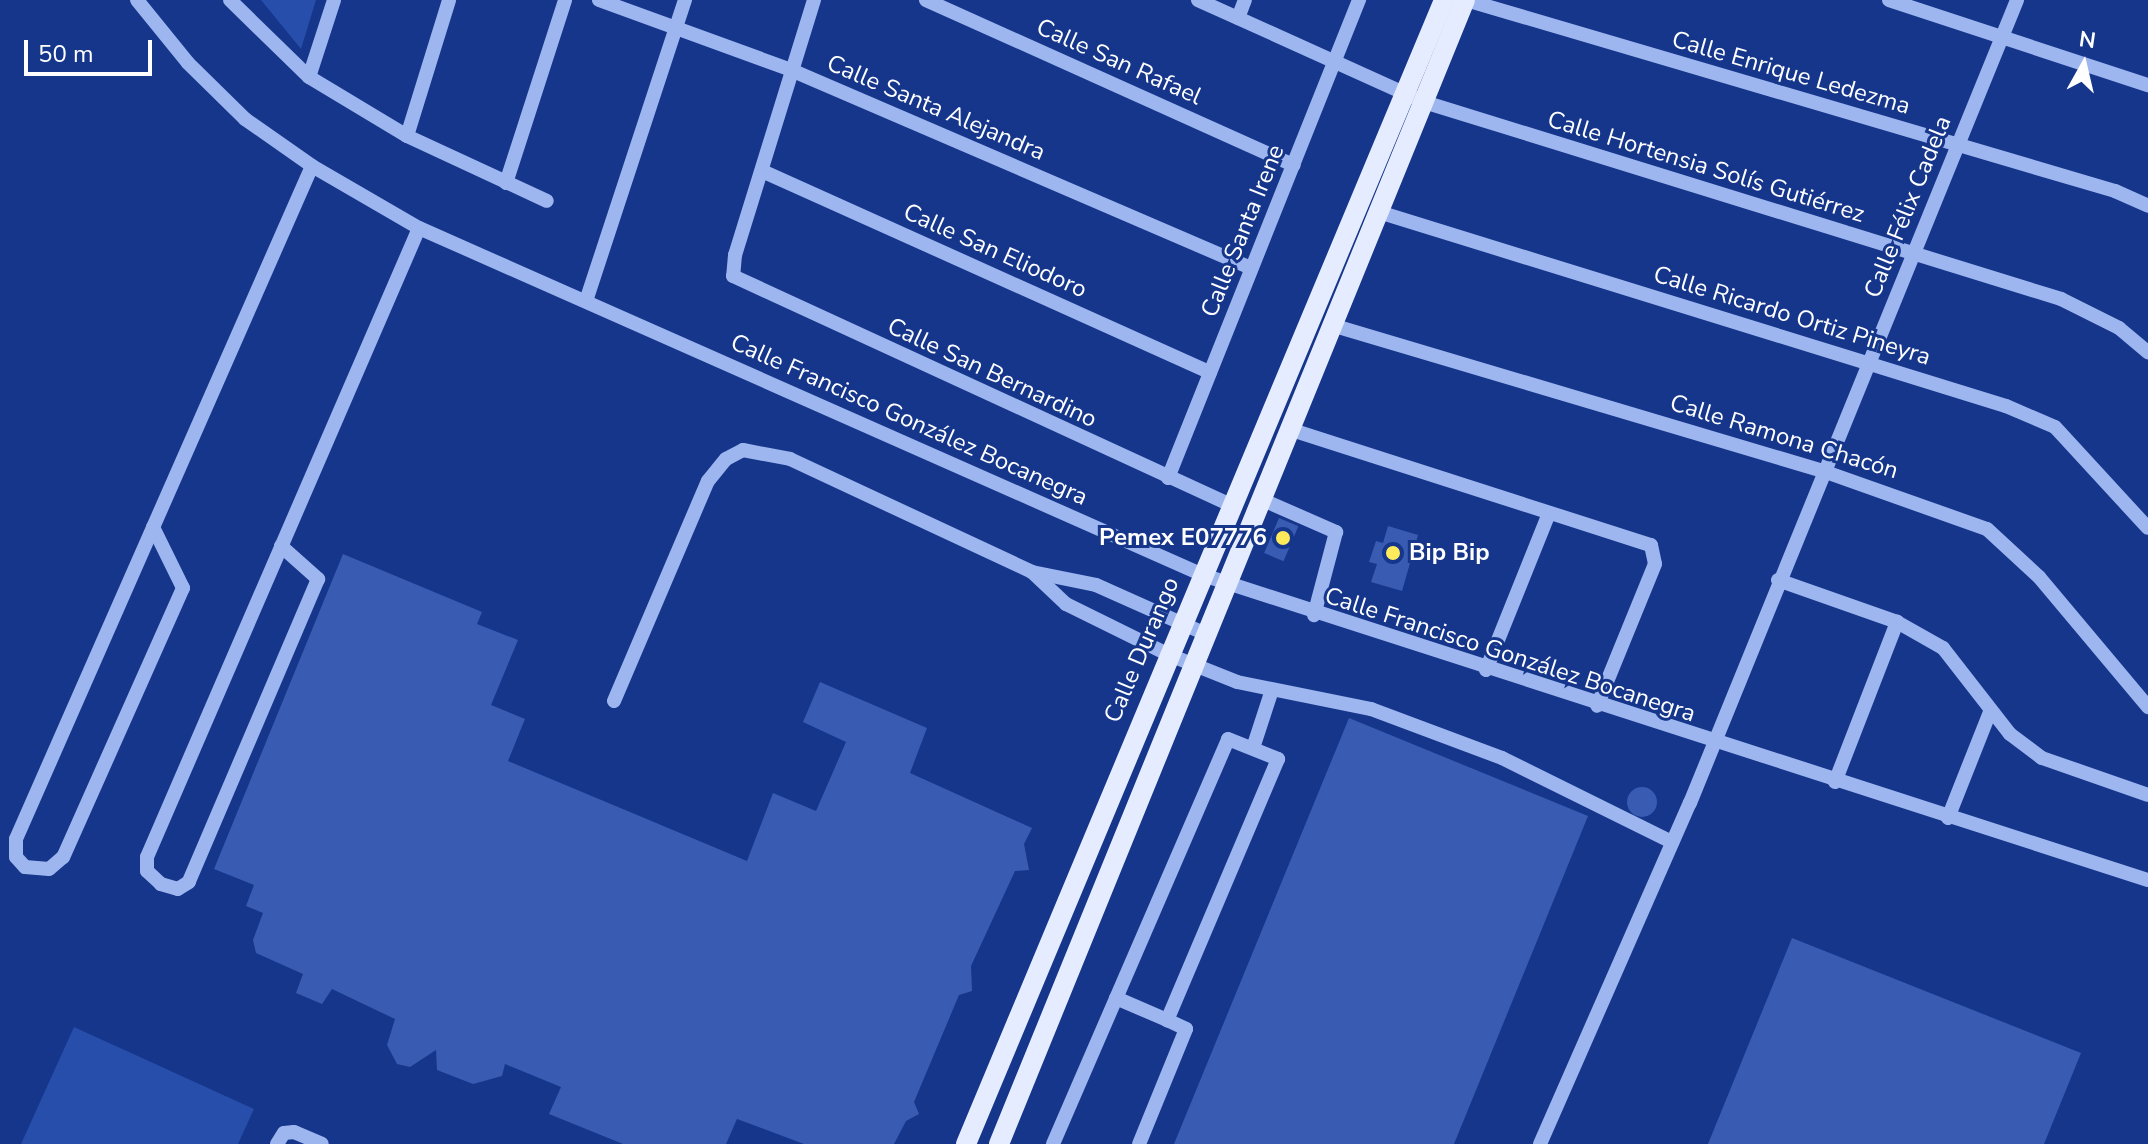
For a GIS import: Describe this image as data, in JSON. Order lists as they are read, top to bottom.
{
  "streets": {
    "main road": ["Calle Durango"],
    "street": [
      "Calle San Rafael",
      "Calle Enrique Ledezma",
      "Calle Santa Alejandra",
      "Calle Hortensia Solís Gutiérrez",
      "Calle Félix Cadela",
      "Calle Santa Irene",
      "Calle San Eliodoro",
      "Calle Ricardo Ortiz Pineyra",
      "Calle San Bernardino",
      "Calle Francisco González Bocanegra",
      "Calle Ramona Chacón"
    ]
  },
  "crossings": [
    ["Calle San Rafael", "Calle Santa Irene"],
    ["Calle Enrique Ledezma", "Calle Félix Cadela"],
    ["Calle Enrique Ledezma", "Calle Durango"],
    ["Calle Santa Alejandra", "Calle Santa Irene"],
    ["Calle Hortensia Solís Gutiérrez", "Calle Félix Cadela"],
    ["Calle Hortensia Solís Gutiérrez", "Calle Santa Irene"],
    ["Calle Hortensia Solís Gutiérrez", "Calle Durango"],
    ["Calle Félix Cadela", "Calle Ricardo Ortiz Pineyra"],
    ["Calle Félix Cadela", "Calle Francisco González Bocanegra"],
    ["Calle Félix Cadela", "Calle Ramona Chacón"],
    ["Calle Santa Irene", "Calle San Eliodoro"],
    ["Calle Santa Irene", "Calle San Bernardino"],
    ["Calle San Eliodoro", "Calle San Bernardino"],
    ["Calle Ricardo Ortiz Pineyra", "Calle Durango"],
    ["Calle San Bernardino", "Calle Durango"],
    ["Calle Francisco González Bocanegra", "Calle Durango"],
    ["Calle Ramona Chacón", "Calle Durango"]
  ],
  "places": ["Pemex E07776", "Bip Bip"],
  "scale_bar": "50 m",
  "north": "top"
}
